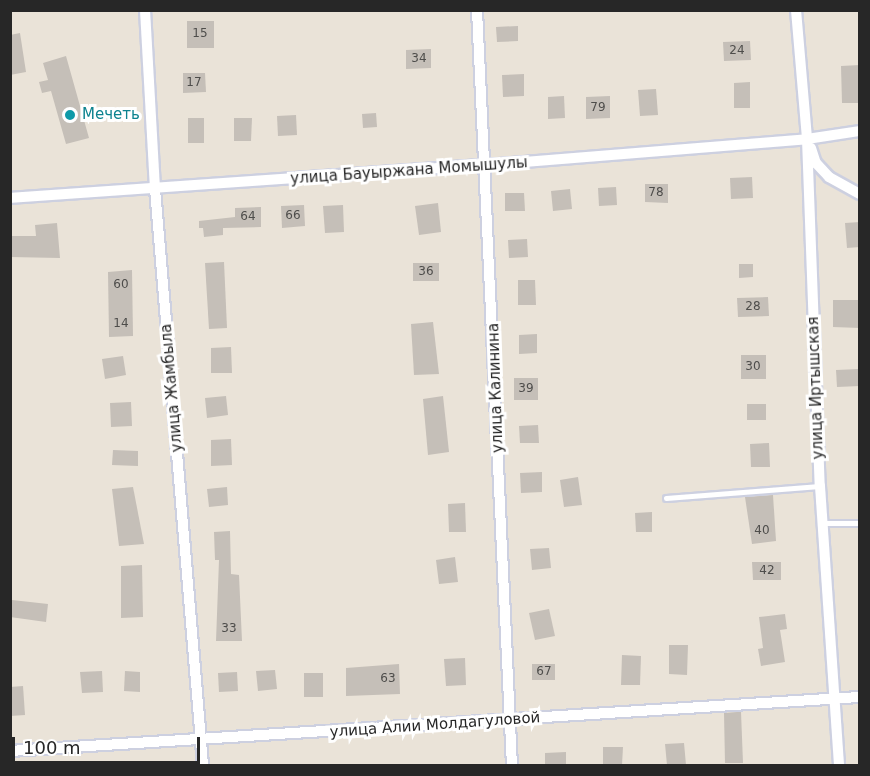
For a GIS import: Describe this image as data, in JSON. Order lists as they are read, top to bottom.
{
  "streets": {
    "street": [
      "улица Бауыржана Момышулы",
      "улица Жамбыла",
      "улица Калинина",
      "улица Иртышская",
      "улица Алии Молдагуловой"
    ]
  },
  "crossings": [
    ["улица Бауыржана Момышулы", "улица Жамбыла"],
    ["улица Бауыржана Момышулы", "улица Калинина"],
    ["улица Бауыржана Момышулы", "улица Иртышская"],
    ["улица Жамбыла", "улица Алии Молдагуловой"],
    ["улица Калинина", "улица Алии Молдагуловой"],
    ["улица Иртышская", "улица Алии Молдагуловой"]
  ],
  "places": ["Мечеть"],
  "house_numbers": [
    "15",
    "24",
    "34",
    "17",
    "79",
    "78",
    "66",
    "64",
    "36",
    "60",
    "28",
    "14",
    "30",
    "39",
    "40",
    "42",
    "33",
    "67",
    "63"
  ],
  "scale_bar": "100 m"
}
